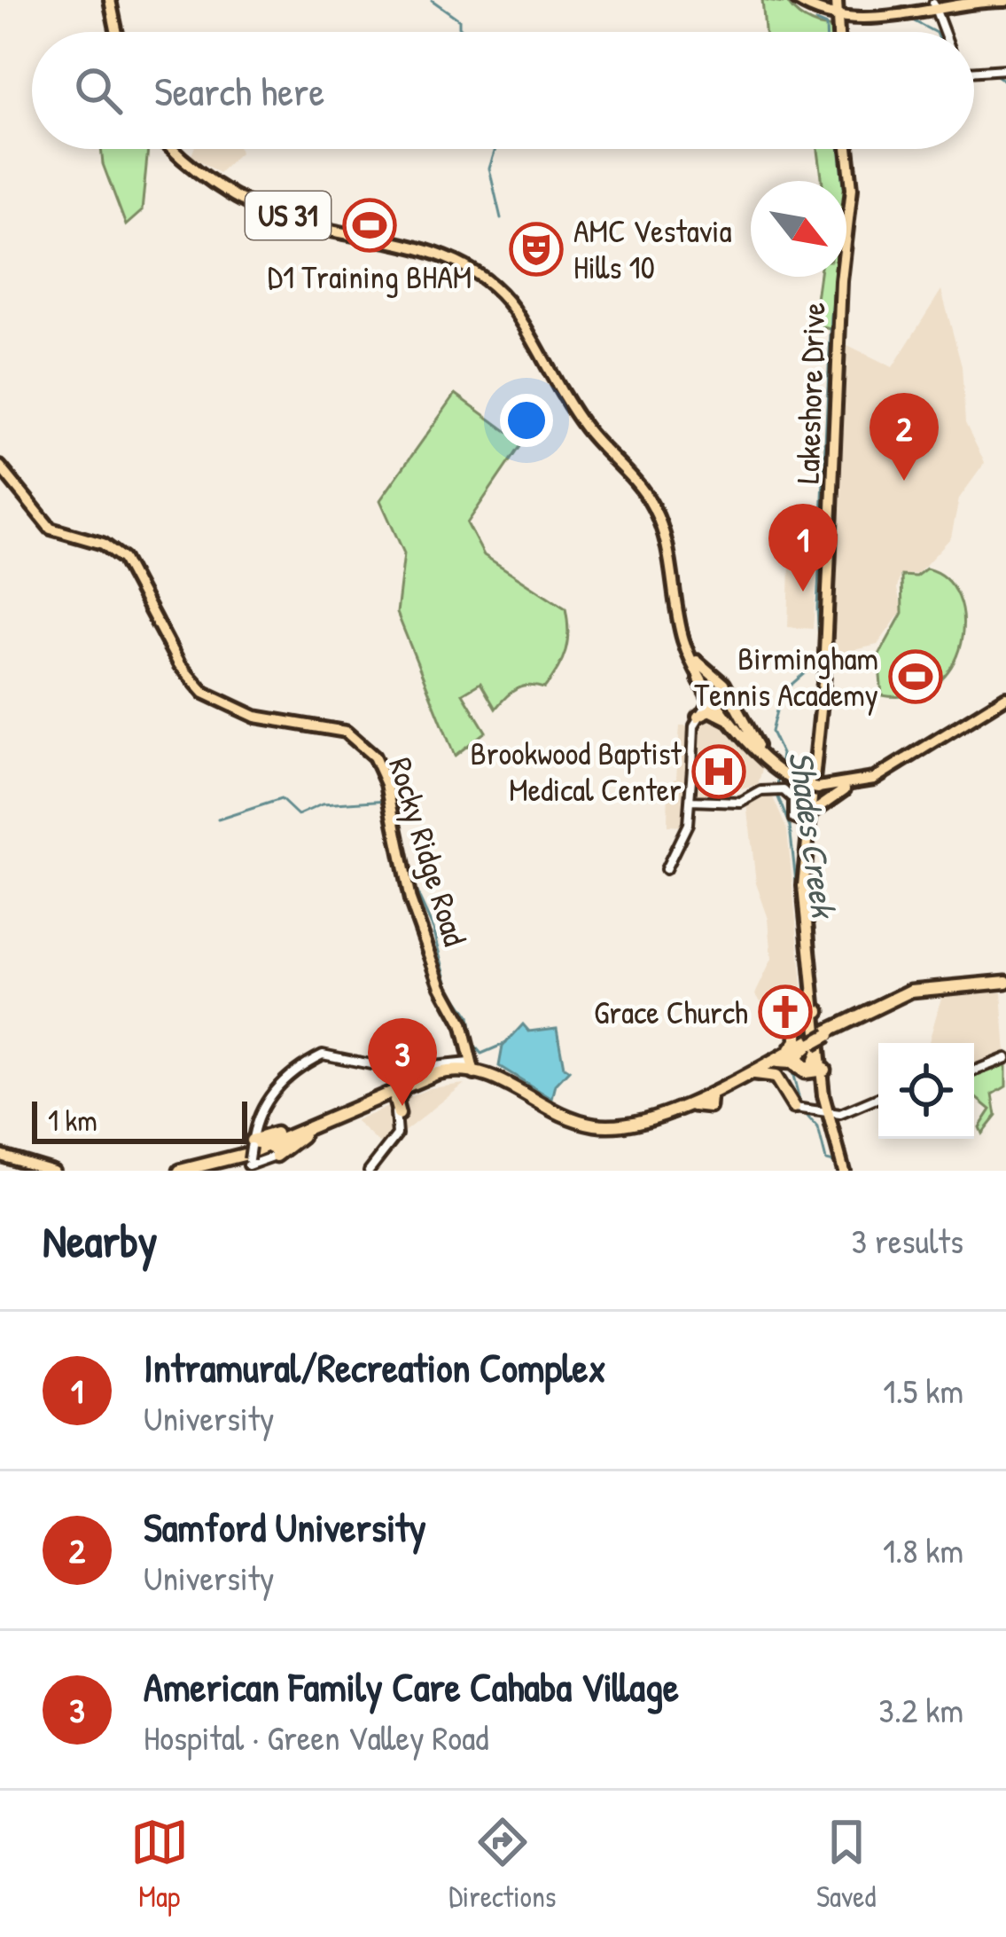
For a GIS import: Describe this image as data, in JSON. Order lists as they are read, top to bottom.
{
  "streets": {
    "main road": ["US 31", "Lakeshore Drive", "Rocky Ridge Road"]
  },
  "crossings": [
    ["US 31", "Lakeshore Drive"]
  ],
  "water": ["Shades Creek"],
  "places": {
    "sports": ["D1 Training BHAM", "Birmingham Tennis Academy"],
    "theatre": ["AMC Vestavia Hills 10"],
    "hospital": ["Brookwood Baptist Medical Center"],
    "church": ["Grace Church"]
  },
  "scale_bar": "1 km",
  "north": "bottom right",
  "page": {
    "search": "Search here",
    "pins": ["2", "1", "3"],
    "scale": "1 km",
    "heading": ["Nearby", "3 results"],
    "list": [
      {
        "mark": "1",
        "name": "Intramural/Recreation Complex",
        "note": "University",
        "value": "1.5 km"
      },
      {
        "mark": "2",
        "name": "Samford University",
        "note": "University",
        "value": "1.8 km"
      },
      {
        "mark": "3",
        "name": "American Family Care Cahaba Village",
        "note": "Hospital · Green Valley Road",
        "value": "3.2 km"
      }
    ],
    "nav": ["Map", "Directions", "Saved"]
  }
}
